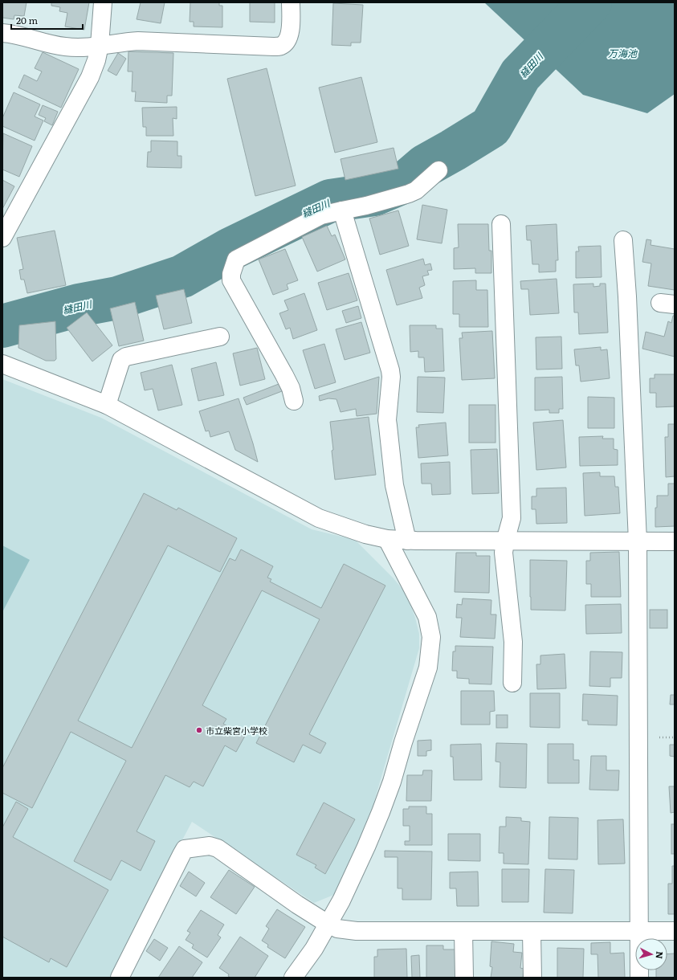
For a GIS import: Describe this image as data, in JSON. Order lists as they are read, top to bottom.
{
  "water": ["万海池", "縫田川"],
  "places": ["市立柴宮小学校"],
  "scale_bar": "20 m",
  "north": "right"
}
